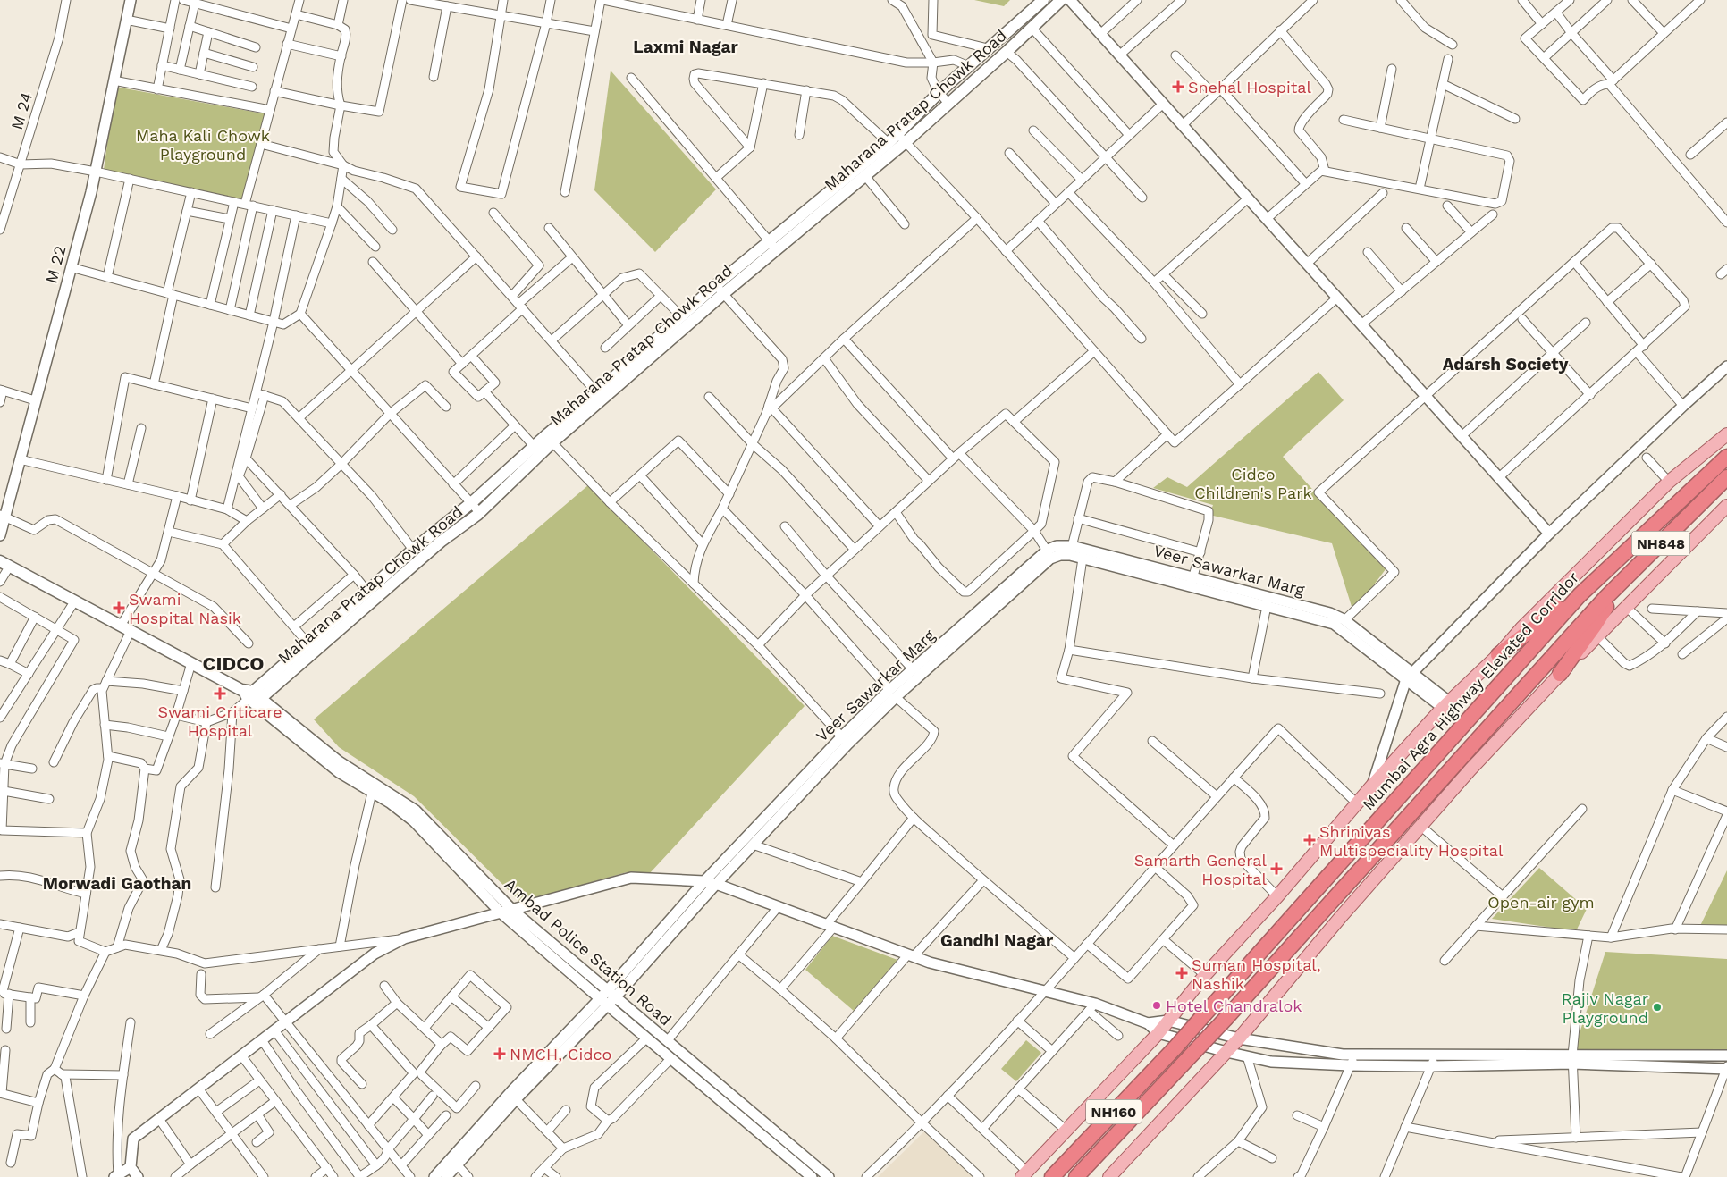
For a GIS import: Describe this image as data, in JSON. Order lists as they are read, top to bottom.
{
  "streets": {
    "highway": ["NH848", "Mumbai Agra Highway Elevated Corridor", "NH160"],
    "main road": ["Maharana Pratap Chowk Road", "Ambad Police Station Road"],
    "street": ["M 24", "M 22", "Veer Sawarkar Marg"]
  },
  "crossings": [
    ["Maharana Pratap Chowk Road", "Ambad Police Station Road"],
    ["NH848", "NH160"],
    ["Veer Sawarkar Marg", "Ambad Police Station Road"]
  ],
  "districts": [
    "Laxmi Nagar",
    "Adarsh Society",
    "CIDCO",
    "Morwadi Gaothan",
    "Gandhi Nagar"
  ],
  "parks": ["Maha Kali Chowk Playground", "Cidco Children's Park", "Open-air gym"],
  "places": {
    "health": [
      "Snehal Hospital",
      "Swami Hospital Nasik",
      "Swami Criticare Hospital",
      "Shrinivas Multispeciality Hospital",
      "Samarth General Hospital",
      "Suman Hospital, Nashik",
      "NMCH, Cidco"
    ],
    "other": ["Hotel Chandralok", "Rajiv Nagar Playground"]
  }
}
